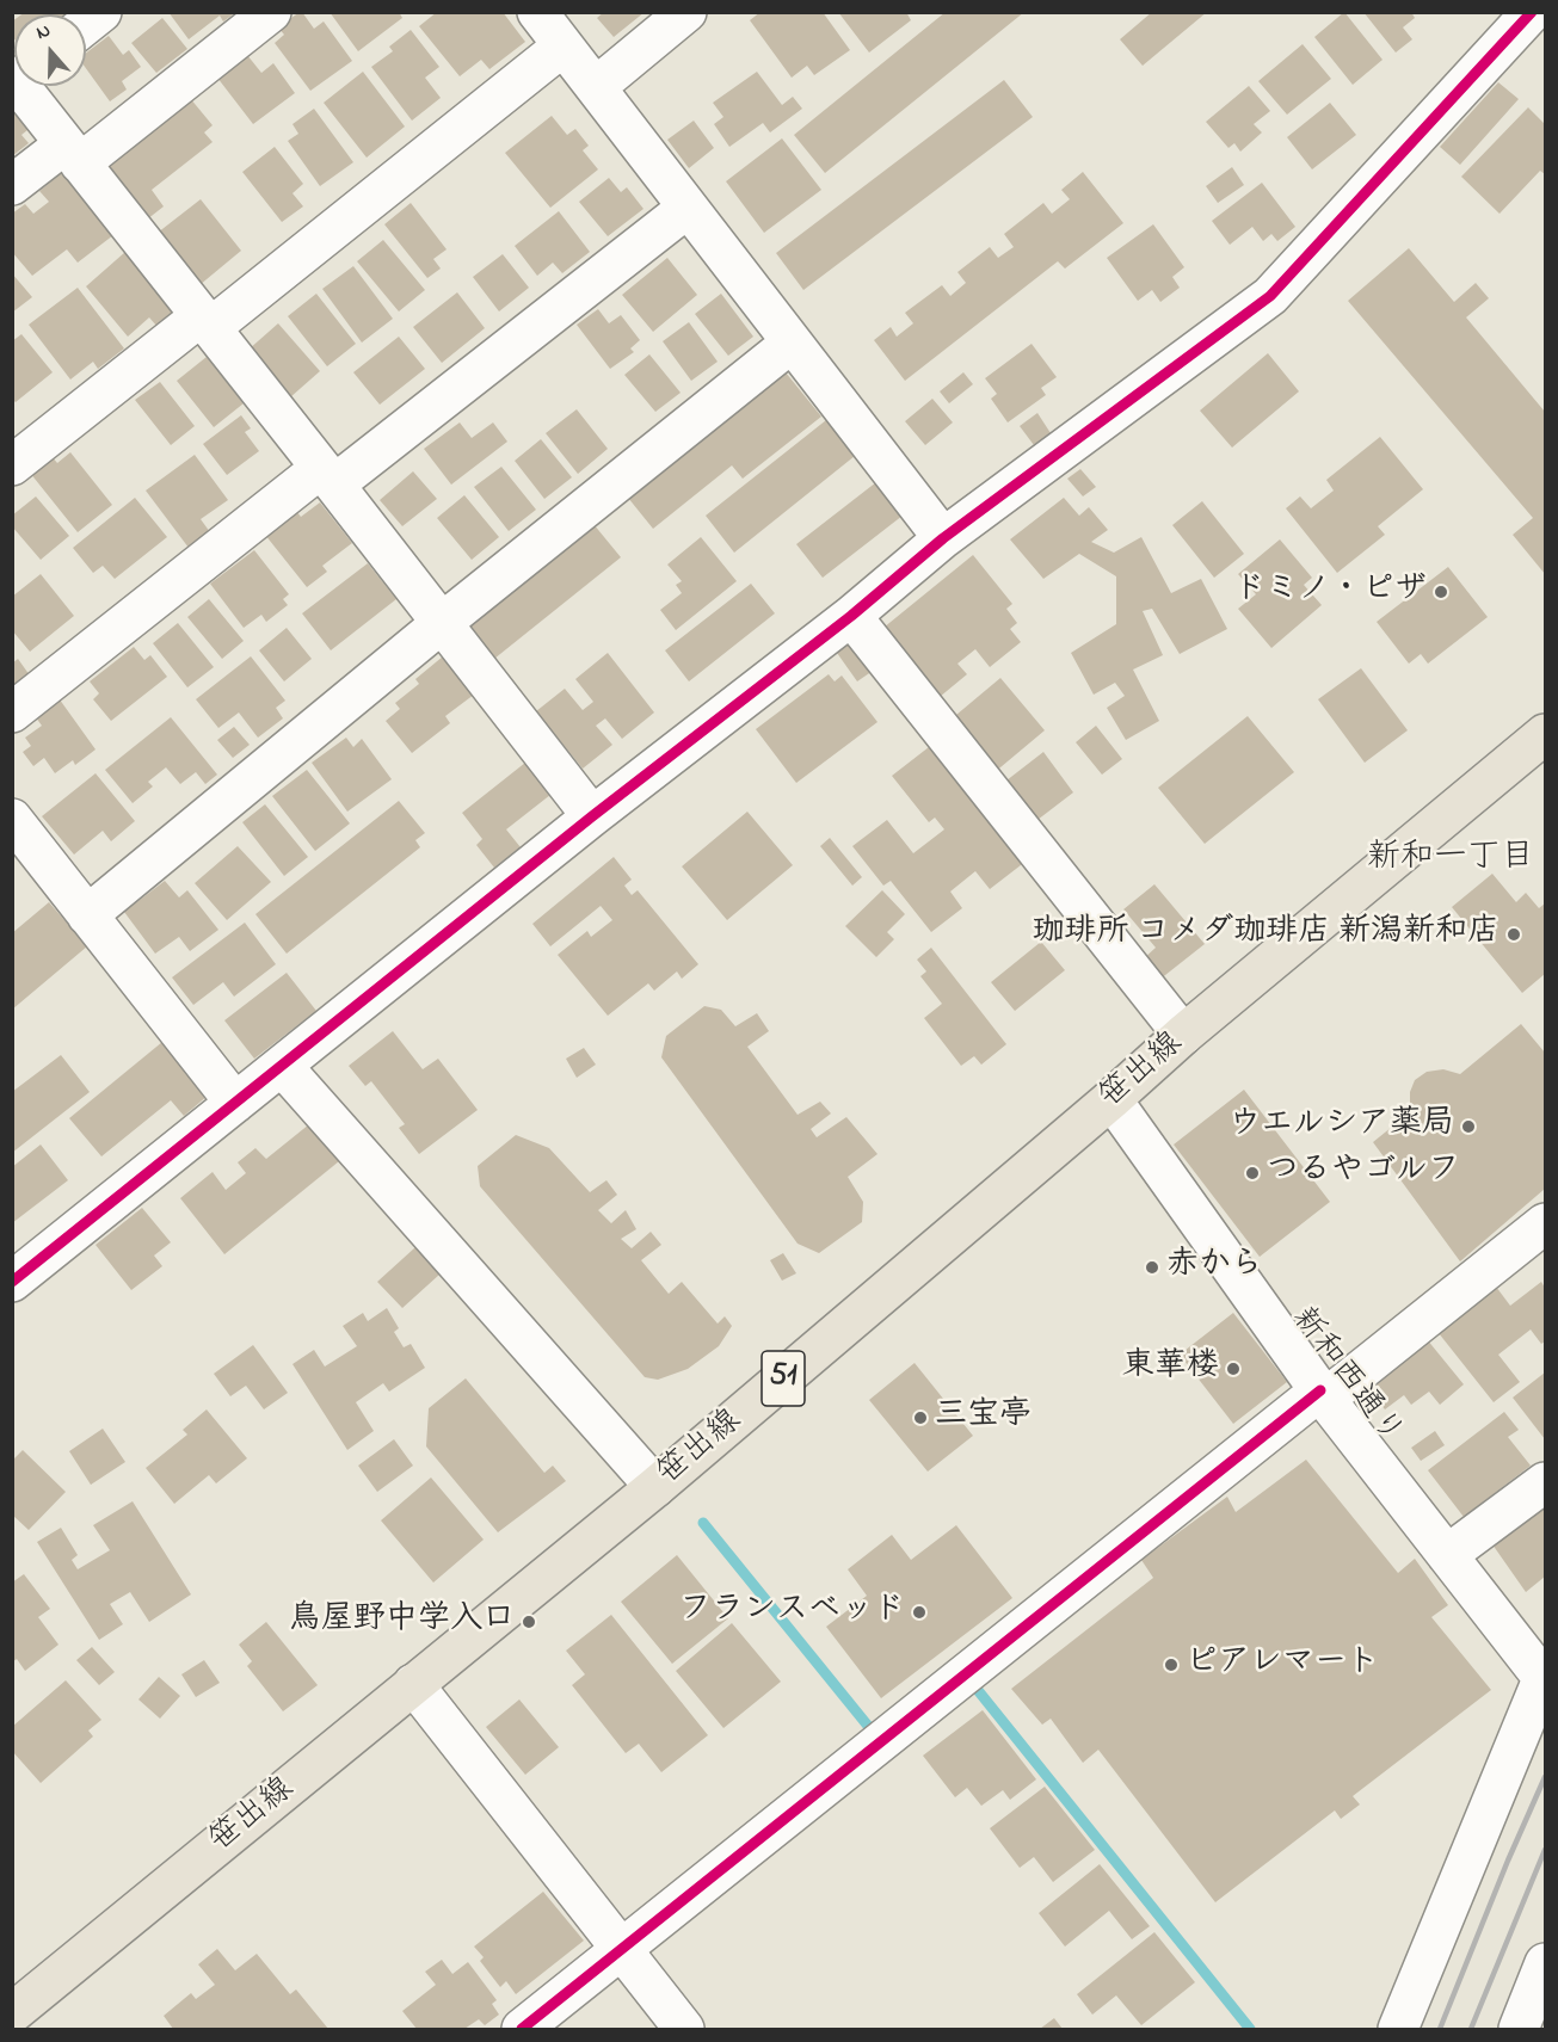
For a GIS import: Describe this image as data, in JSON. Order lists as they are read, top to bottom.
{
  "streets": {
    "main road": ["笹出線", "51"],
    "street": ["新和西通り"]
  },
  "crossings": [
    ["笹出線", "新和西通り"]
  ],
  "districts": ["新和一丁目"],
  "places": [
    "ドミノ・ピザ",
    "珈琲所 コメダ珈琲店 新潟新和店",
    "ウエルシア薬局",
    "つるやゴルフ",
    "赤から",
    "東華楼",
    "三宝亭",
    "フランスベッド",
    "鳥屋野中学入口",
    "ピアレマート"
  ],
  "north": "top"
}
